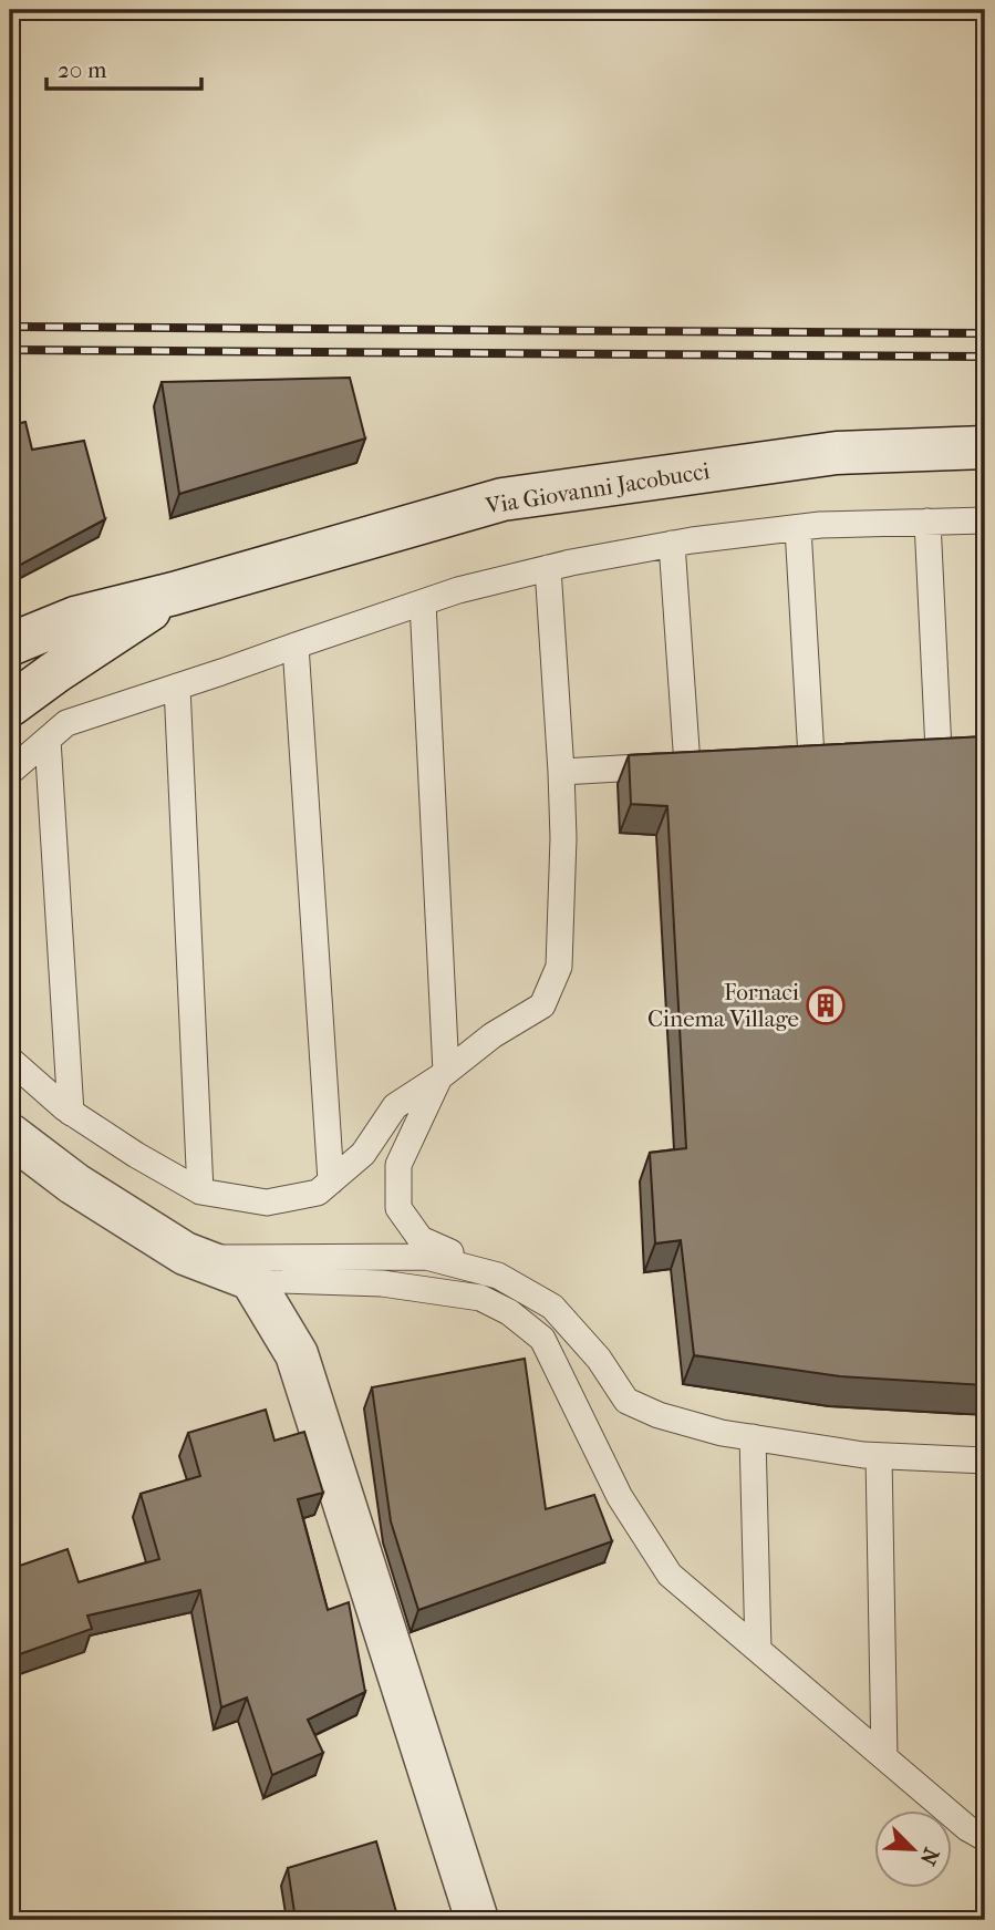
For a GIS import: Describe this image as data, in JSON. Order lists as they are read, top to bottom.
{
  "streets": {
    "main road": ["Via Giovanni Jacobucci"]
  },
  "places": {
    "building": ["Fornaci Cinema Village"]
  },
  "scale_bar": "20 m",
  "north": "bottom right"
}
